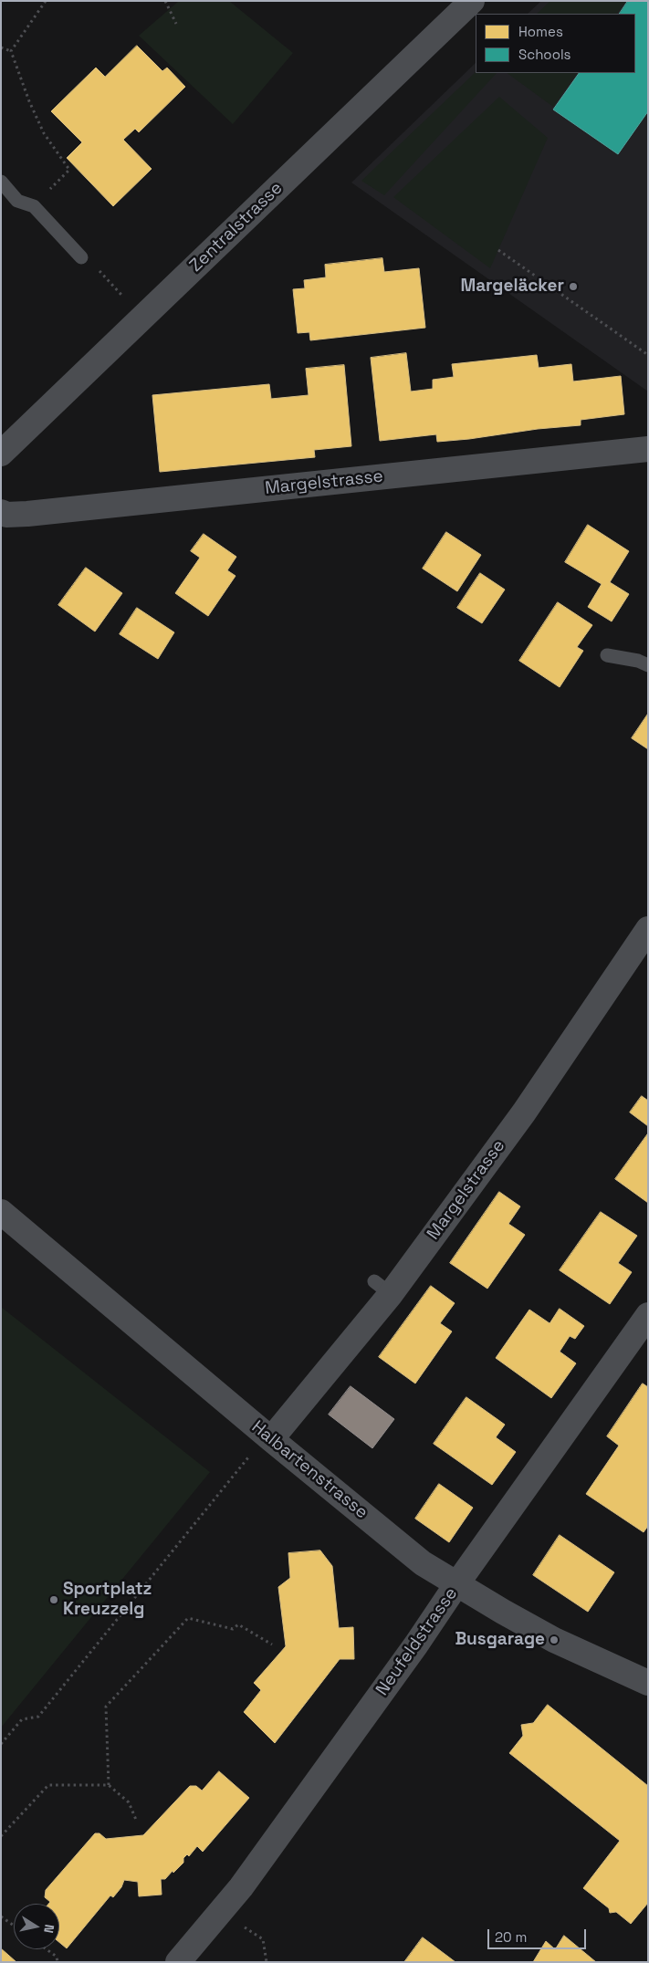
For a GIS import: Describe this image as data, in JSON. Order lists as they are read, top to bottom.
{
  "streets": {
    "street": [
      "Zentralstrasse",
      "Margelstrasse",
      "Halbartenstrasse",
      "Neufeldstrasse"
    ]
  },
  "crossings": [
    ["Margelstrasse", "Halbartenstrasse"],
    ["Halbartenstrasse", "Neufeldstrasse"]
  ],
  "places": ["Margeläcker", "Sportplatz Kreuzzelg", "Busgarage"],
  "legend": ["Homes", "Schools"],
  "scale_bar": "20 m",
  "north": "right"
}
